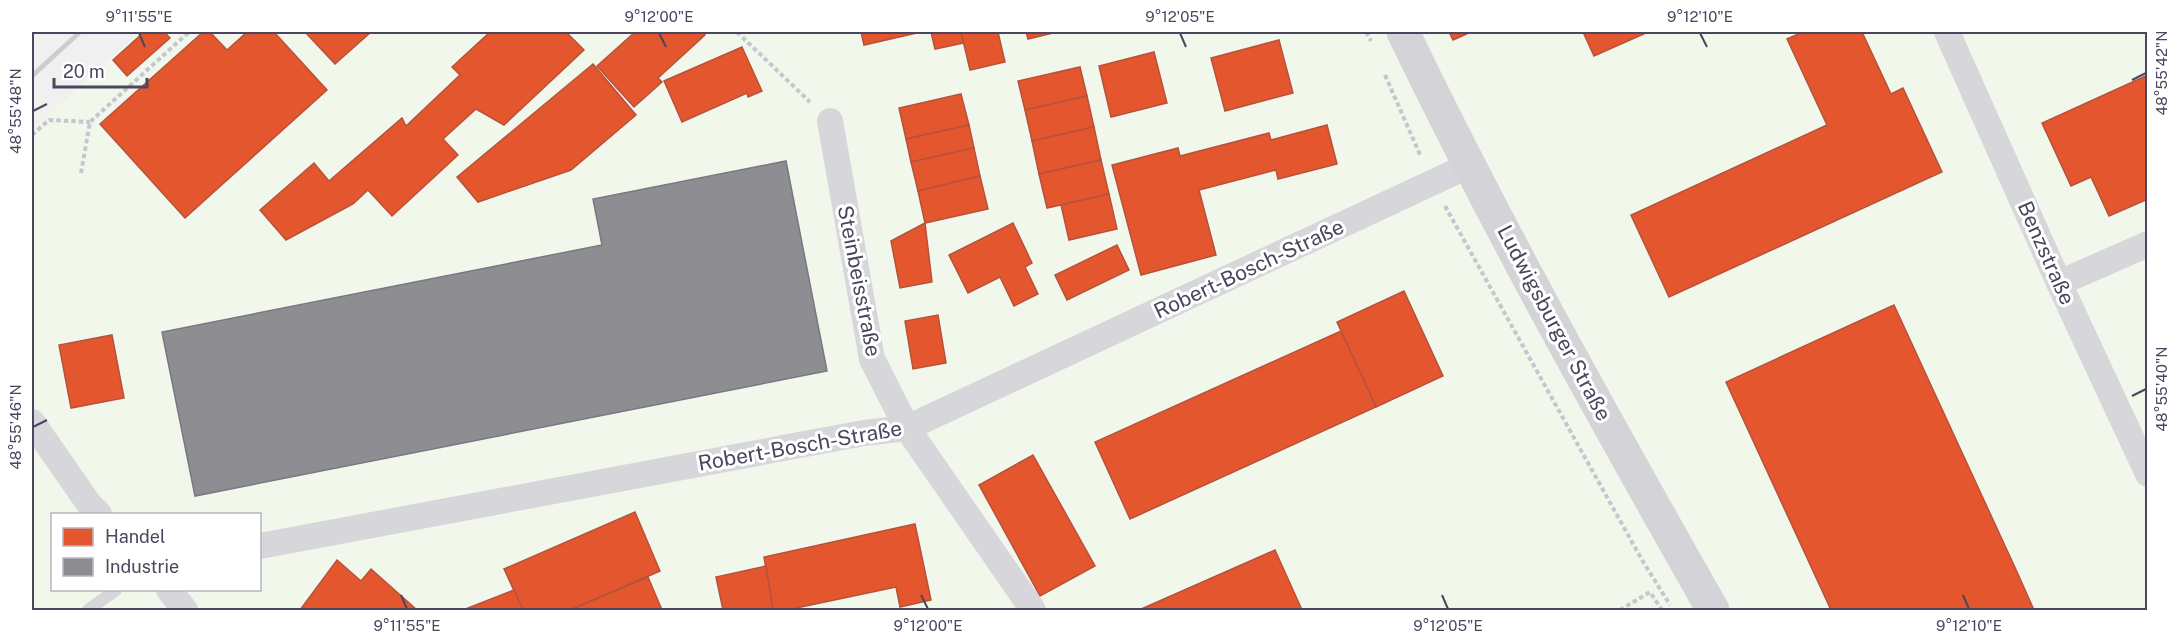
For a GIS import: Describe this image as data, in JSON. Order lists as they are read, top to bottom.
{
  "streets": {
    "main road": ["Ludwigsburger Straße"],
    "street": ["Benzstraße", "Robert-Bosch-Straße", "Steinbeisstraße"]
  },
  "crossings": [
    ["Robert-Bosch-Straße", "Steinbeisstraße"],
    ["Robert-Bosch-Straße", "Ludwigsburger Straße"]
  ],
  "legend": ["Handel", "Industrie"],
  "scale_bar": "20 m",
  "coordinates": [
    "9°11'55\"E",
    "9°12'00\"E",
    "9°12'05\"E",
    "9°12'10\"E",
    "48°55'42\"N",
    "48°55'48\"N",
    "48°55'40\"N",
    "48°55'46\"N"
  ]
}
